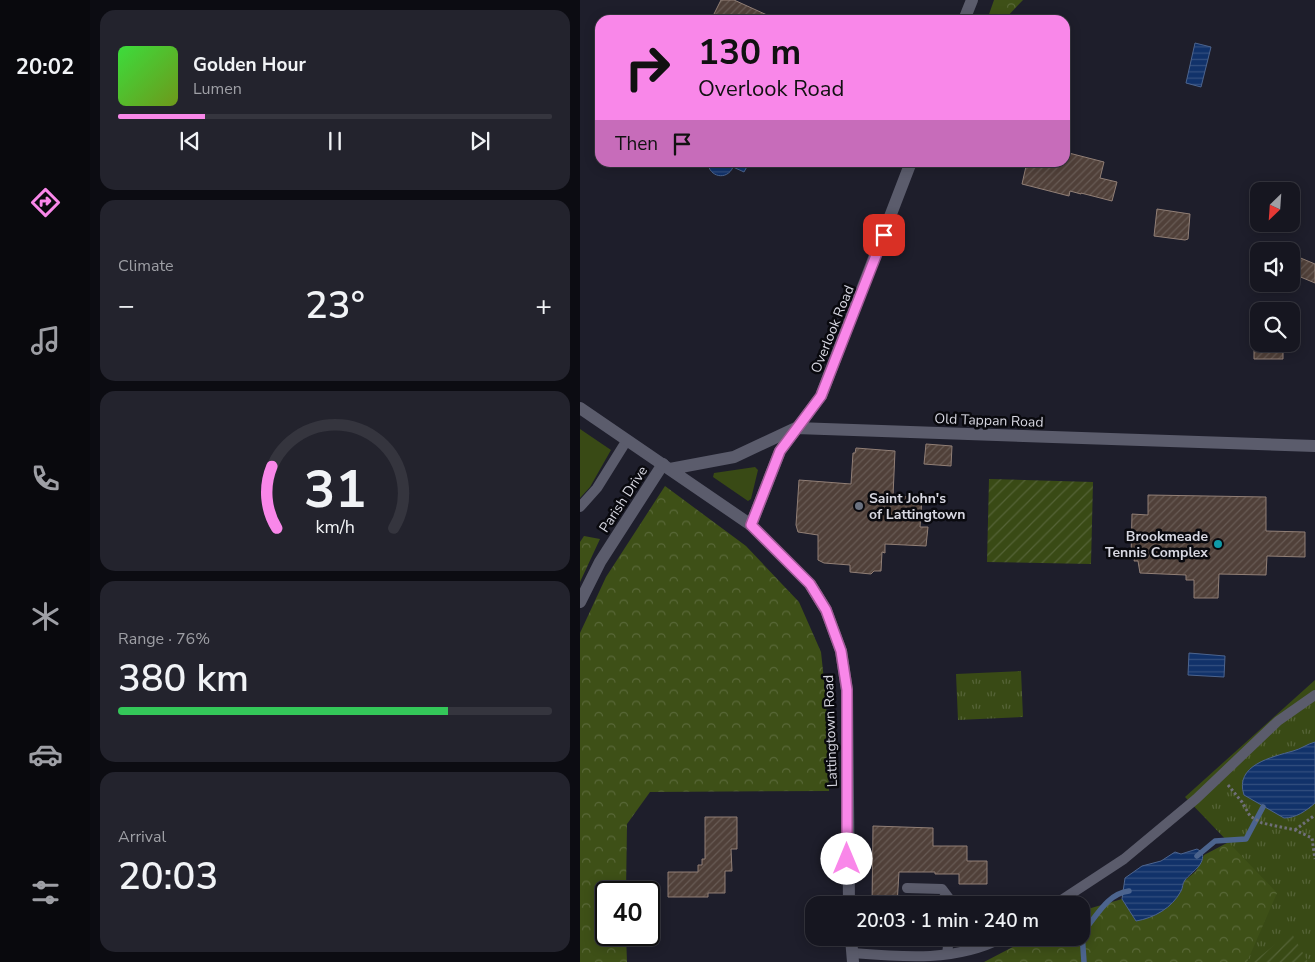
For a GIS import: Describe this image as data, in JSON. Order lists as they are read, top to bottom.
{
  "streets": {
    "street": [
      "Overlook Road",
      "Old Tappan Road",
      "Parish Drive",
      "Lattingtown Road"
    ]
  },
  "crossings": [
    ["Overlook Road", "Old Tappan Road"],
    ["Overlook Road", "Lattingtown Road"],
    ["Old Tappan Road", "Parish Drive"],
    ["Old Tappan Road", "Lattingtown Road"],
    ["Parish Drive", "Lattingtown Road"]
  ],
  "places": ["Saint John's of Lattingtown", "Brookmeade Tennis Complex"],
  "north": "bottom left",
  "page": {
    "tabs": "20:02",
    "turn": ["130 m", "Overlook Road"],
    "song": ["Golden Hour", "Lumen"],
    "then": "Then",
    "tile": [
      "Climate",
      ["Range · 76%", "380 km"],
      ["Arrival", "20:03"]
    ],
    "heat": ["−", "23°", "+"],
    "limit": "40",
    "trip": "20:03 · 1 min · 240 m",
    "gauge": ["31", "km/h"]
  }
}
